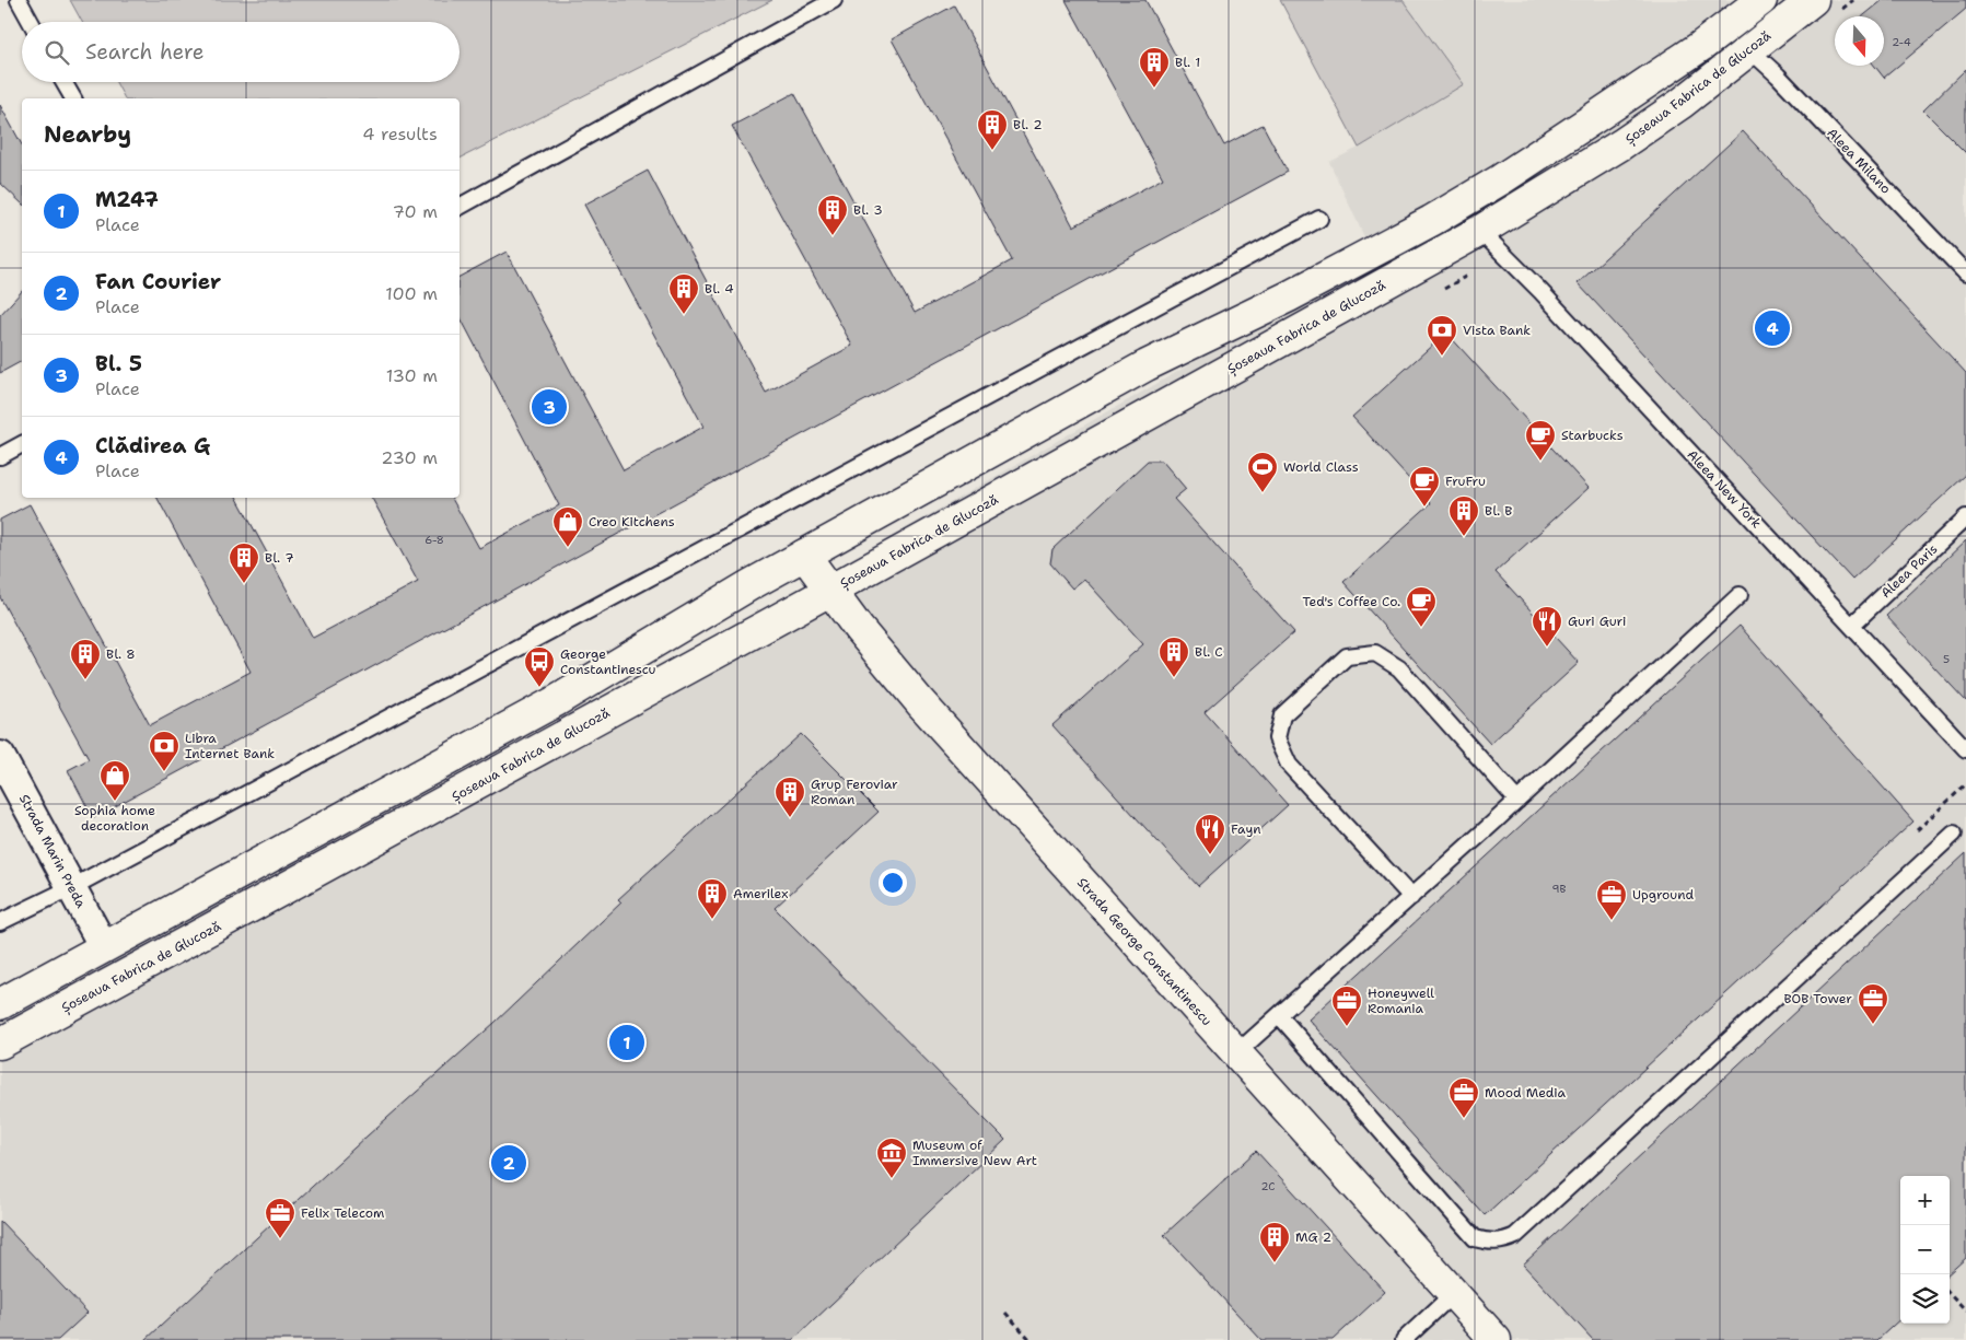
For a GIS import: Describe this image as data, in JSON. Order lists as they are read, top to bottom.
{
  "streets": {
    "main road": ["Șoseaua Fabrica de Glucoză", "Strada George Constantinescu"],
    "street": ["Strada Marin Preda"],
    "lane": ["Aleea Milano", "Aleea New York", "Aleea Paris"]
  },
  "crossings": [
    ["Șoseaua Fabrica de Glucoză", "Aleea Milano"],
    ["Șoseaua Fabrica de Glucoză", "Aleea New York"],
    ["Șoseaua Fabrica de Glucoză", "Strada George Constantinescu"],
    ["Aleea New York", "Aleea Paris"]
  ],
  "places": {
    "building": [
      "Bl. 1",
      "Bl. 2",
      "Bl. 3",
      "Bl. 4",
      "Bl. B",
      "Bl. 7",
      "Bl. C",
      "Bl. 8",
      "Grup Feroviar Roman",
      "Amerilex",
      "MG 2"
    ],
    "bank": ["Vista Bank", "Libra Internet Bank"],
    "cafe": ["Starbucks", "FruFru", "Ted's Coffee Co."],
    "sports": ["World Class"],
    "shop": ["Creo Kitchens", "Sophia home decoration"],
    "restaurant": ["Guri Guri", "Fayn"],
    "bus stop": ["George Constantinescu"],
    "office": [
      "Upground",
      "BOB Tower",
      "Honeywell Romania",
      "Mood Media",
      "Felix Telecom"
    ],
    "museum": ["Museum of Immersive New Art"]
  },
  "house_numbers": [
    "2-4",
    "6-8",
    "5",
    "9B",
    "2C"
  ],
  "north": "bottom",
  "page": {
    "search": "Search here",
    "heading": ["Nearby", "4 results"],
    "list": [
      {
        "mark": "1",
        "name": "M247",
        "note": "Place",
        "value": "70 m"
      },
      {
        "mark": "2",
        "name": "Fan Courier",
        "note": "Place",
        "value": "100 m"
      },
      {
        "mark": "3",
        "name": "Bl. 5",
        "note": "Place",
        "value": "130 m"
      },
      {
        "mark": "4",
        "name": "Clădirea G",
        "note": "Place",
        "value": "230 m"
      }
    ],
    "pins": [
      "4",
      "3",
      "1",
      "2"
    ],
    "map_buttons": ["+", "−"]
  }
}
